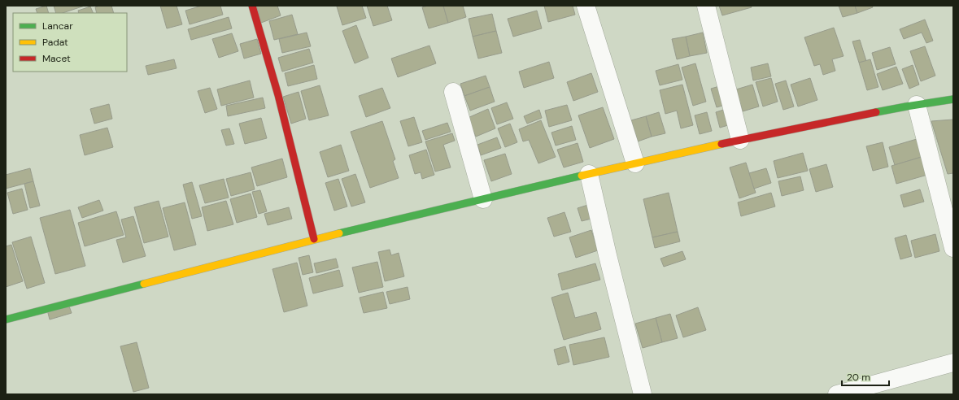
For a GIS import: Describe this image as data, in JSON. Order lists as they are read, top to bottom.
{
  "legend": ["Lancar", "Padat", "Macet"],
  "scale_bar": "20 m"
}
